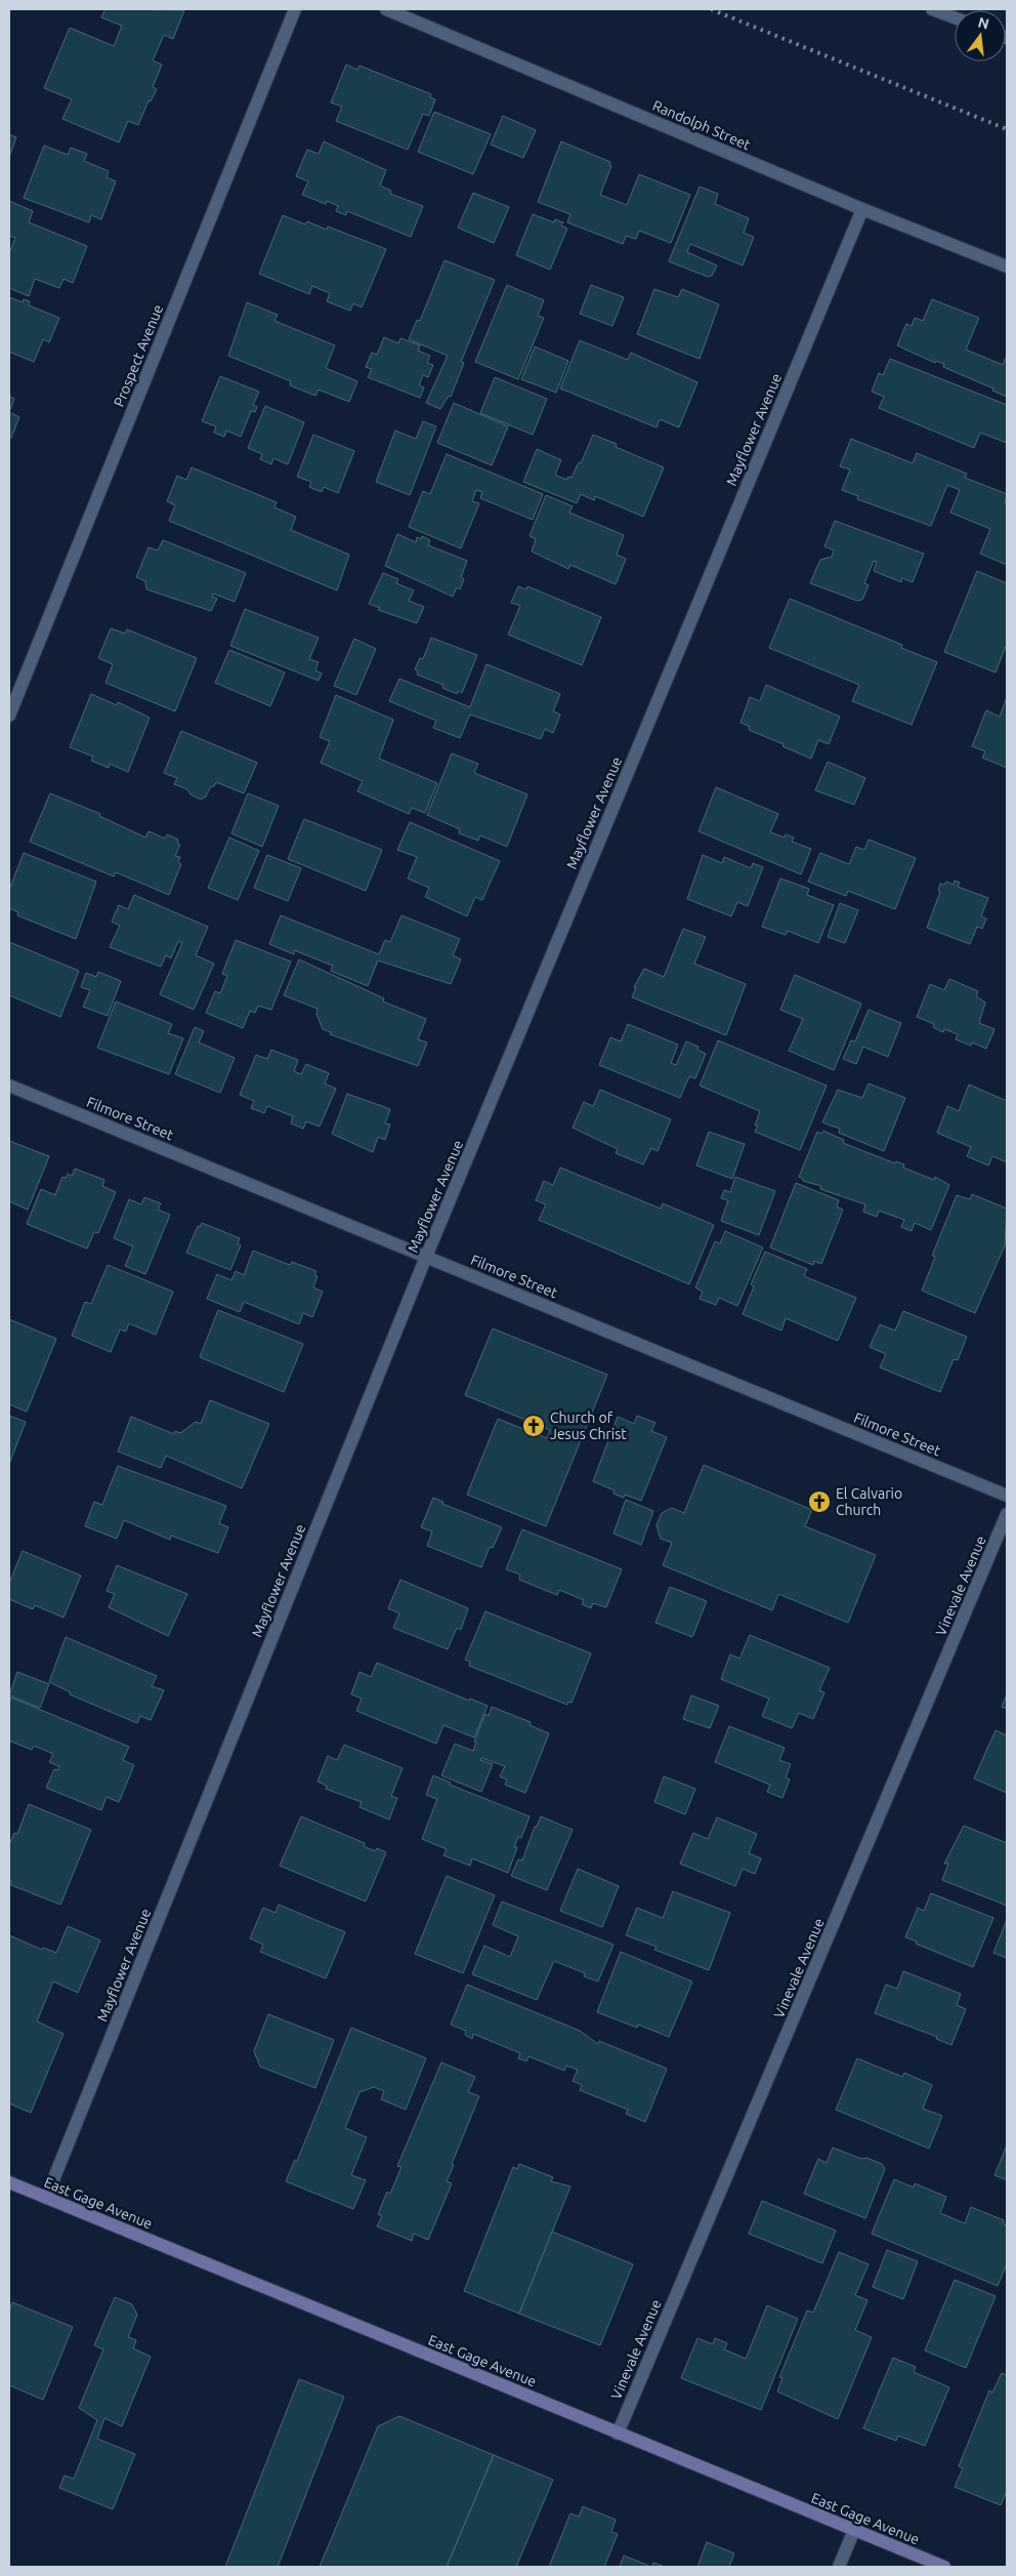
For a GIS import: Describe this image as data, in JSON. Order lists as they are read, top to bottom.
{
  "streets": {
    "main road": ["East Gage Avenue"],
    "street": [
      "Randolph Street",
      "Prospect Avenue",
      "Mayflower Avenue",
      "Filmore Street",
      "Vinevale Avenue"
    ]
  },
  "crossings": [
    ["Randolph Street", "Mayflower Avenue"],
    ["Mayflower Avenue", "Filmore Street"],
    ["Mayflower Avenue", "East Gage Avenue"],
    ["Vinevale Avenue", "East Gage Avenue"]
  ],
  "places": {
    "church": ["Church of Jesus Christ", "El Calvario Church"]
  },
  "north": "top"
}
